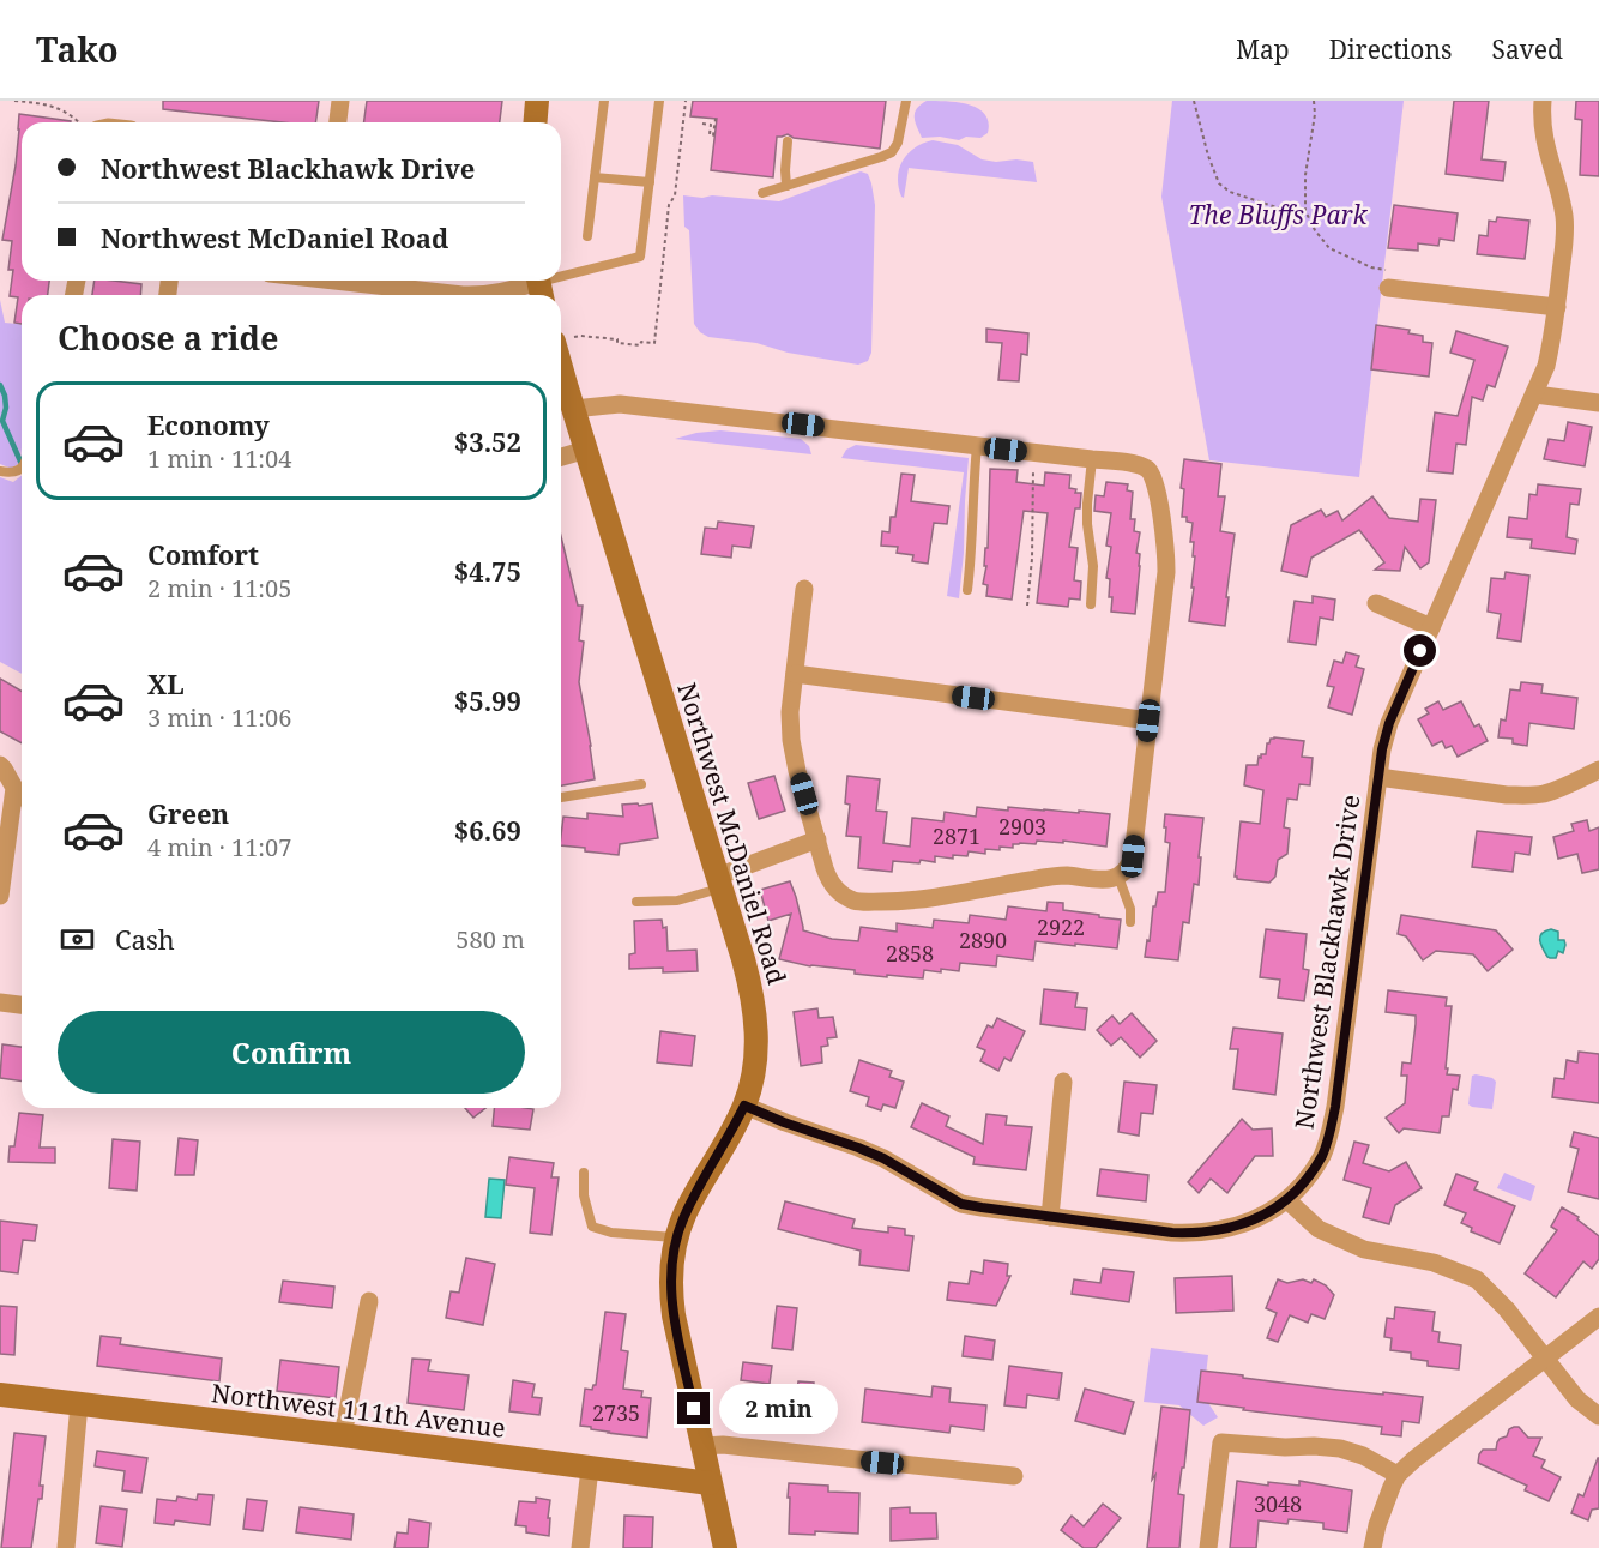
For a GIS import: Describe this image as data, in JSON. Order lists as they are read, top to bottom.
{
  "streets": {
    "street": ["Northwest McDaniel Road", "Northwest Blackhawk Drive", "Northwest 111th Avenue"]
  },
  "crossings": [
    ["Northwest McDaniel Road", "Northwest Blackhawk Drive"],
    ["Northwest McDaniel Road", "Northwest 111th Avenue"]
  ],
  "parks": ["The Bluffs Park"],
  "house_numbers": [
    "2903",
    "2871",
    "2922",
    "2890",
    "2858",
    "2735",
    "3048"
  ],
  "page": {
    "header": "Tako",
    "nav": ["Map", "Directions", "Saved"],
    "banner": ["Northwest Blackhawk Drive", "Northwest McDaniel Road"],
    "heading": "Choose a ride",
    "list": [
      {
        "name": "Economy",
        "note": "1 min · 11:04",
        "value": "$3.52"
      },
      {
        "name": "Comfort",
        "note": "2 min · 11:05",
        "value": "$4.75"
      },
      {
        "name": "XL",
        "note": "3 min · 11:06",
        "value": "$5.99"
      },
      {
        "name": "Green",
        "note": "4 min · 11:07",
        "value": "$6.69"
      }
    ],
    "pay": ["Cash", "580 m"],
    "buttons": "Confirm",
    "bubble": "2 min"
  }
}
